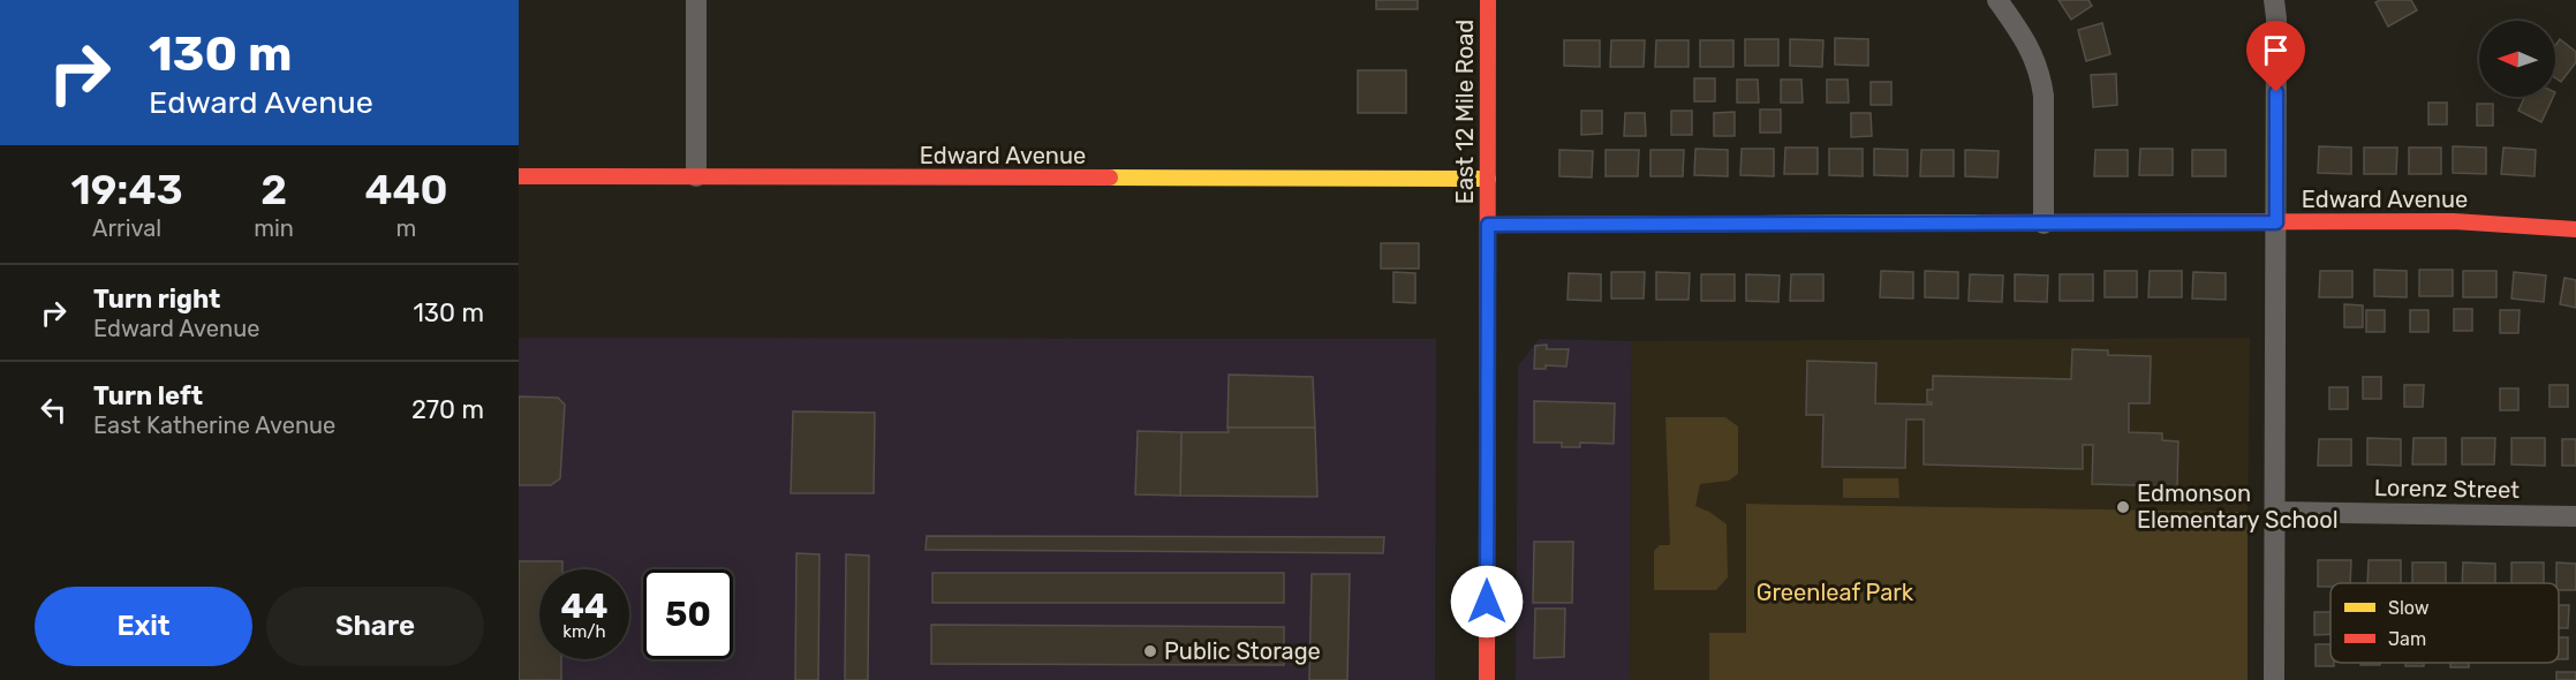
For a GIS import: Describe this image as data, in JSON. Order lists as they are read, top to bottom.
{
  "streets": {
    "street": ["East 12 Mile Road", "Edward Avenue", "Lorenz Street"]
  },
  "crossings": [
    ["East 12 Mile Road", "Edward Avenue"]
  ],
  "parks": ["Greenleaf Park"],
  "places": ["Edmonson Elementary School", "Public Storage"],
  "legend": ["Slow", "Jam"],
  "north": "left",
  "page": {
    "turn": ["130 m", "Edward Avenue"],
    "eta": [
      "19:43",
      "Arrival",
      "2",
      "min",
      "440",
      "m"
    ],
    "list": [
      {
        "name": "Turn right",
        "note": "Edward Avenue",
        "value": "130 m"
      },
      {
        "name": "Turn left",
        "note": "East Katherine Avenue",
        "value": "270 m"
      }
    ],
    "speed": "44 km/h",
    "limit": "50",
    "buttons": ["Exit", "Share"]
  }
}
